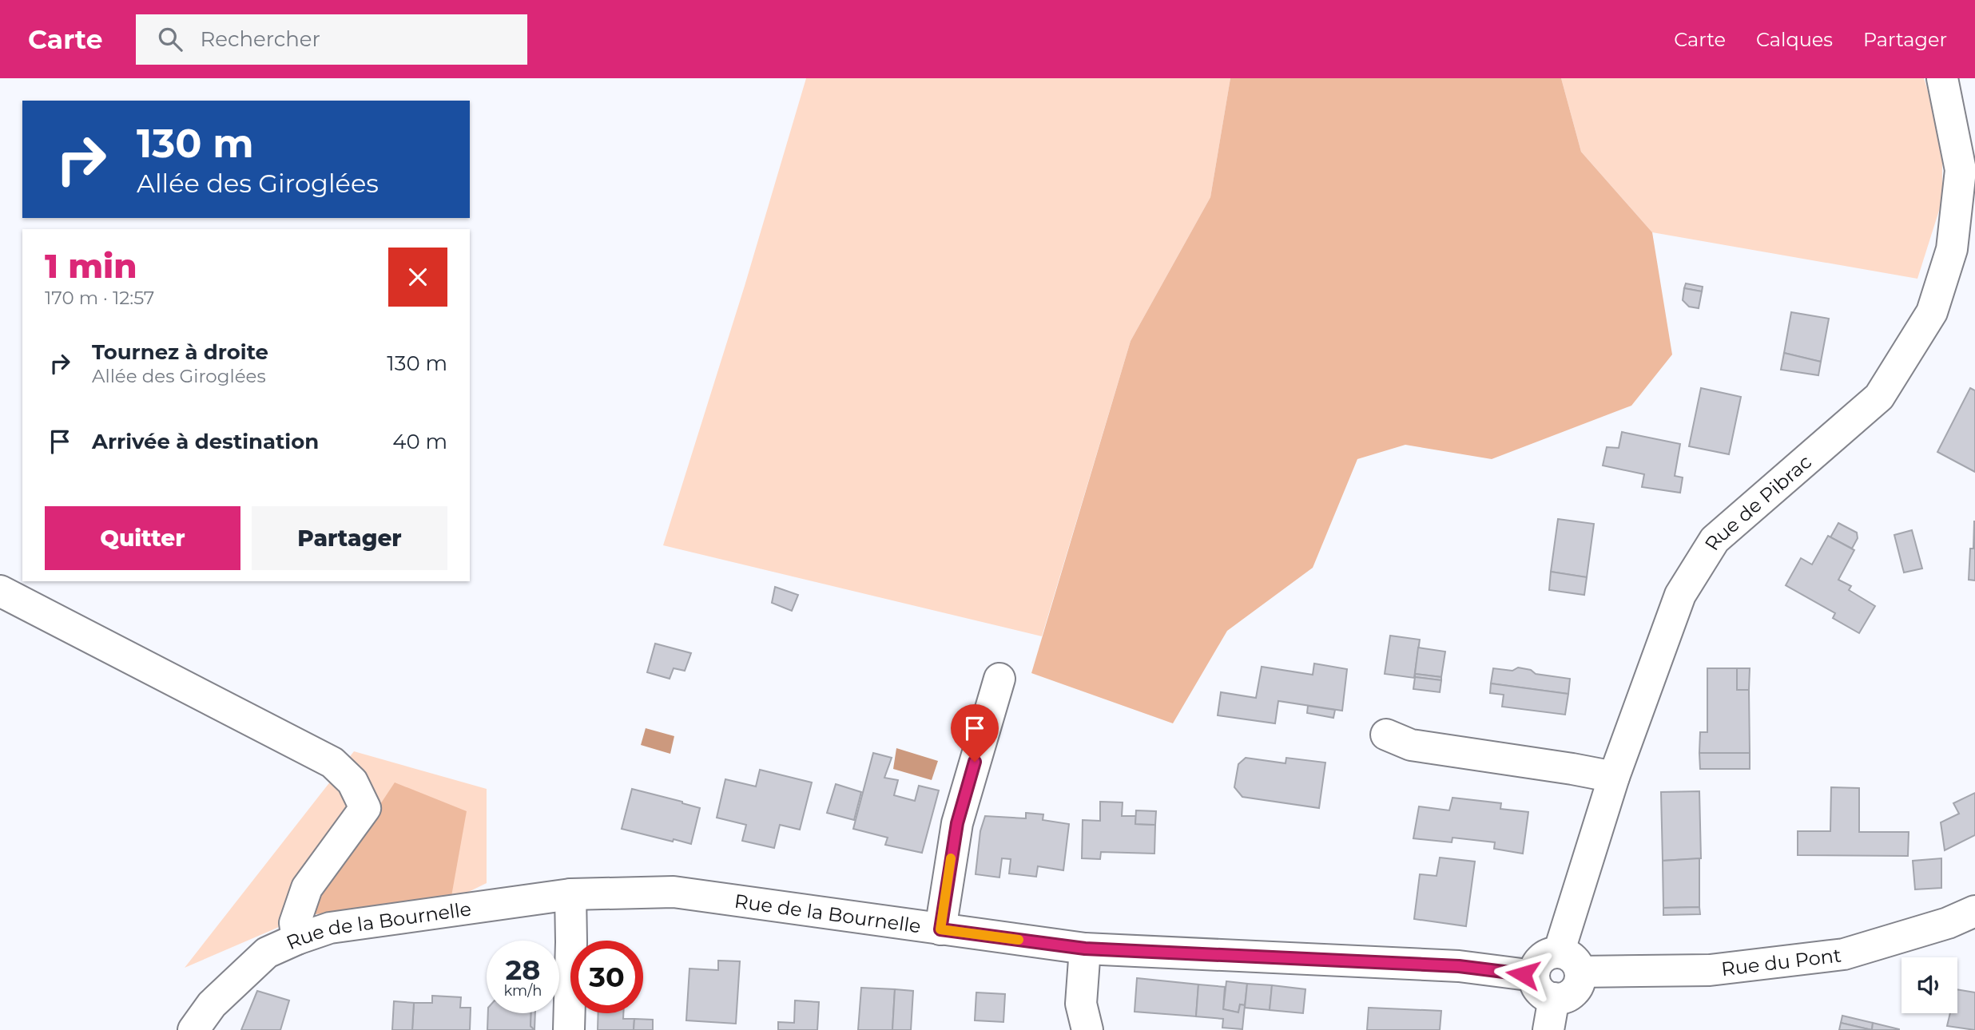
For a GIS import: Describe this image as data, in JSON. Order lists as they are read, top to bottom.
{
  "streets": {
    "street": ["Rue de Pibrac", "Rue de la Bournelle", "Rue du Pont"]
  },
  "crossings": [
    ["Rue de Pibrac", "Rue de la Bournelle"],
    ["Rue de Pibrac", "Rue du Pont"],
    ["Rue de la Bournelle", "Rue du Pont"]
  ],
  "page": {
    "header": "Carte",
    "search": "Rechercher",
    "nav": ["Carte", "Calques", "Partager"],
    "turn": ["130 m", "Allée des Giroglées"],
    "heading": ["1 min", "170 m · 12:57"],
    "list": [
      {
        "name": "Tournez à droite",
        "note": "Allée des Giroglées",
        "value": "130 m"
      },
      {
        "name": "Arrivée à destination",
        "value": "40 m"
      }
    ],
    "buttons": ["Quitter", "Partager"],
    "speed": "28 km/h",
    "limit": "30"
  }
}
